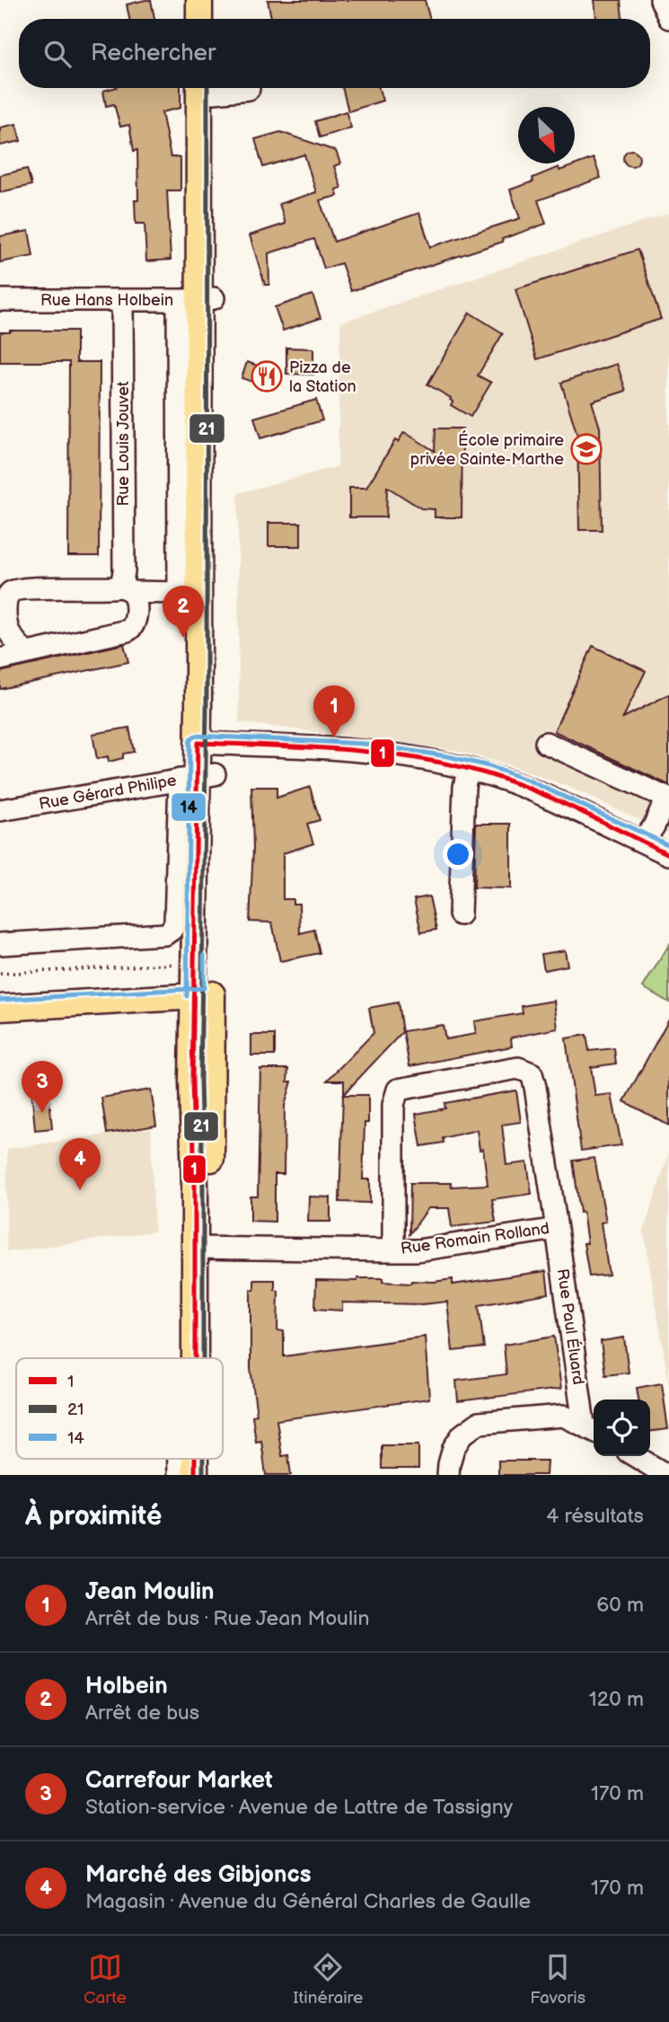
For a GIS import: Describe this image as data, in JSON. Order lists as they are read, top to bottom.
{
  "streets": {
    "street": [
      "Rue Hans Holbein",
      "Rue Louis Jouvet",
      "Rue Gérard Philipe",
      "Rue Romain Rolland",
      "Rue Paul Éluard"
    ]
  },
  "crossings": [
    ["Rue Hans Holbein", "Rue Louis Jouvet"],
    ["Rue Romain Rolland", "Rue Paul Éluard"]
  ],
  "places": {
    "restaurant": ["Pizza de la Station"],
    "school or university": ["École primaire privée Sainte-Marthe"]
  },
  "lines": ["transit line 21", "transit line 14", "transit line 1"],
  "legend": ["1", "21", "14"],
  "north": "bottom right",
  "page": {
    "search": "Rechercher",
    "pins": [
      "2",
      "1",
      "3",
      "4"
    ],
    "heading": ["À proximité", "4 résultats"],
    "list": [
      {
        "mark": "1",
        "name": "Jean Moulin",
        "note": "Arrêt de bus · Rue Jean Moulin",
        "value": "60 m"
      },
      {
        "mark": "2",
        "name": "Holbein",
        "note": "Arrêt de bus",
        "value": "120 m"
      },
      {
        "mark": "3",
        "name": "Carrefour Market",
        "note": "Station-service · Avenue de Lattre de Tassigny",
        "value": "170 m"
      },
      {
        "mark": "4",
        "name": "Marché des Gibjoncs",
        "note": "Magasin · Avenue du Général Charles de Gaulle",
        "value": "170 m"
      }
    ],
    "nav": ["Carte", "Itinéraire", "Favoris"]
  }
}
